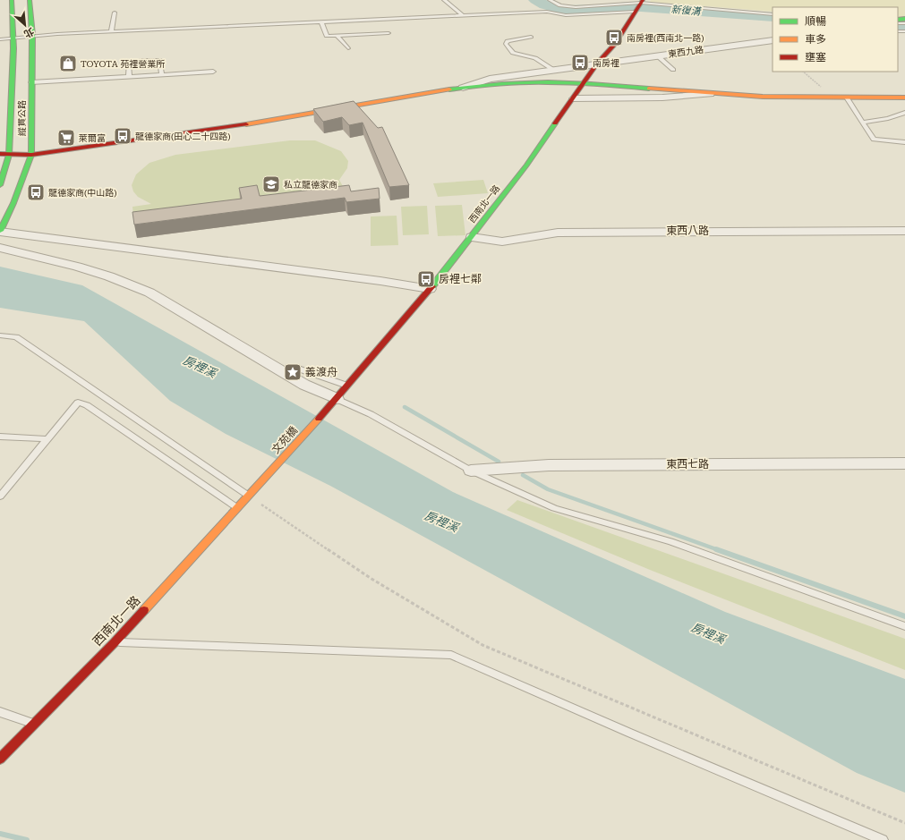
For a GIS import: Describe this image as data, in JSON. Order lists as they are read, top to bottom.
{
  "streets": {
    "main road": ["縱貫公路", "西南北一路", "文苑橋"],
    "street": ["東西九路", "東西八路", "東西七路"]
  },
  "crossings": [
    ["東西九路", "西南北一路"],
    ["西南北一路", "東西八路"],
    ["西南北一路", "文苑橋"]
  ],
  "water": ["新復溝", "房裡溪"],
  "places": {
    "bus stop": [
      "南房裡(西南北一路)",
      "南房裡",
      "龍德家商(田心二十四路)",
      "龍德家商(中山路)",
      "房裡七鄰"
    ],
    "shop": ["TOYOTA 苑裡營業所"],
    "supermarket": ["萊爾富"],
    "school or university": ["私立龍德家商"],
    "place": ["義渡舟"]
  },
  "legend": ["順暢", "車多", "壅塞"],
  "north": "bottom right"
}
